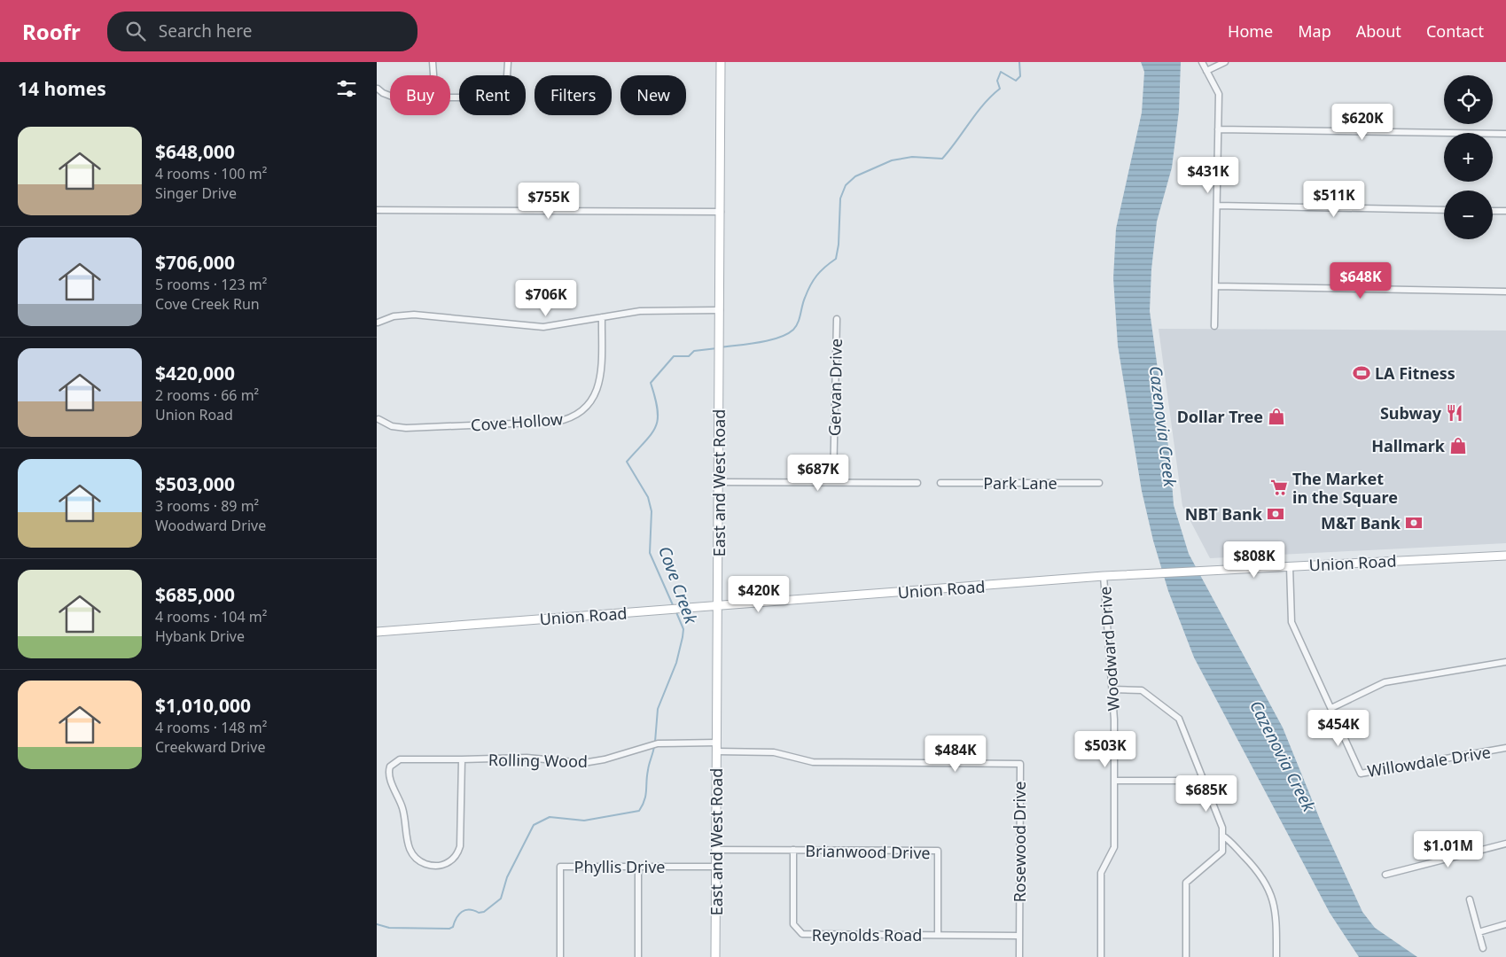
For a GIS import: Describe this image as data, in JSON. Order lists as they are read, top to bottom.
{
  "streets": {
    "main road": ["East and West Road", "Union Road"],
    "street": [
      "Gervan Drive",
      "Cove Hollow",
      "Park Lane",
      "Woodward Drive",
      "Rolling Wood",
      "Willowdale Drive",
      "Rosewood Drive",
      "Brianwood Drive",
      "Phyllis Drive",
      "Reynolds Road"
    ]
  },
  "crossings": [
    ["East and West Road", "Union Road"],
    ["East and West Road", "Rolling Wood"],
    ["East and West Road", "Rosewood Drive"],
    ["East and West Road", "Brianwood Drive"],
    ["East and West Road", "Phyllis Drive"],
    ["Union Road", "Woodward Drive"],
    ["Union Road", "Willowdale Drive"],
    ["Rosewood Drive", "Reynolds Road"],
    ["Brianwood Drive", "Reynolds Road"]
  ],
  "water": ["Cazenovia Creek", "Cove Creek"],
  "places": {
    "sports": ["LA Fitness"],
    "restaurant": ["Subway"],
    "shop": ["Dollar Tree", "Hallmark"],
    "supermarket": ["The Market in the Square"],
    "bank": ["NBT Bank", "M&T Bank"]
  },
  "page": {
    "header": "Roofr",
    "search": "Search here",
    "nav": [
      "Home",
      "Map",
      "About",
      "Contact"
    ],
    "heading": "14 homes",
    "map_buttons": ["+", "−"],
    "chip": [
      "Buy",
      "Rent",
      "Filters",
      "New"
    ],
    "price": [
      "$620K",
      "$431K",
      "$511K",
      "$755K",
      "$648K",
      "$706K",
      "$687K",
      "$808K",
      "$420K",
      "$454K",
      "$503K",
      "$484K",
      "$685K",
      "$1.01M"
    ],
    "list": [
      {
        "name": "$648,000",
        "note": "4 rooms · 100 m² · Singer Drive"
      },
      {
        "name": "$706,000",
        "note": "5 rooms · 123 m² · Cove Creek Run"
      },
      {
        "name": "$420,000",
        "note": "2 rooms · 66 m² · Union Road"
      },
      {
        "name": "$503,000",
        "note": "3 rooms · 89 m² · Woodward Drive"
      },
      {
        "name": "$685,000",
        "note": "4 rooms · 104 m² · Hybank Drive"
      },
      {
        "name": "$1,010,000",
        "note": "4 rooms · 148 m² · Creekward Drive"
      }
    ]
  }
}
